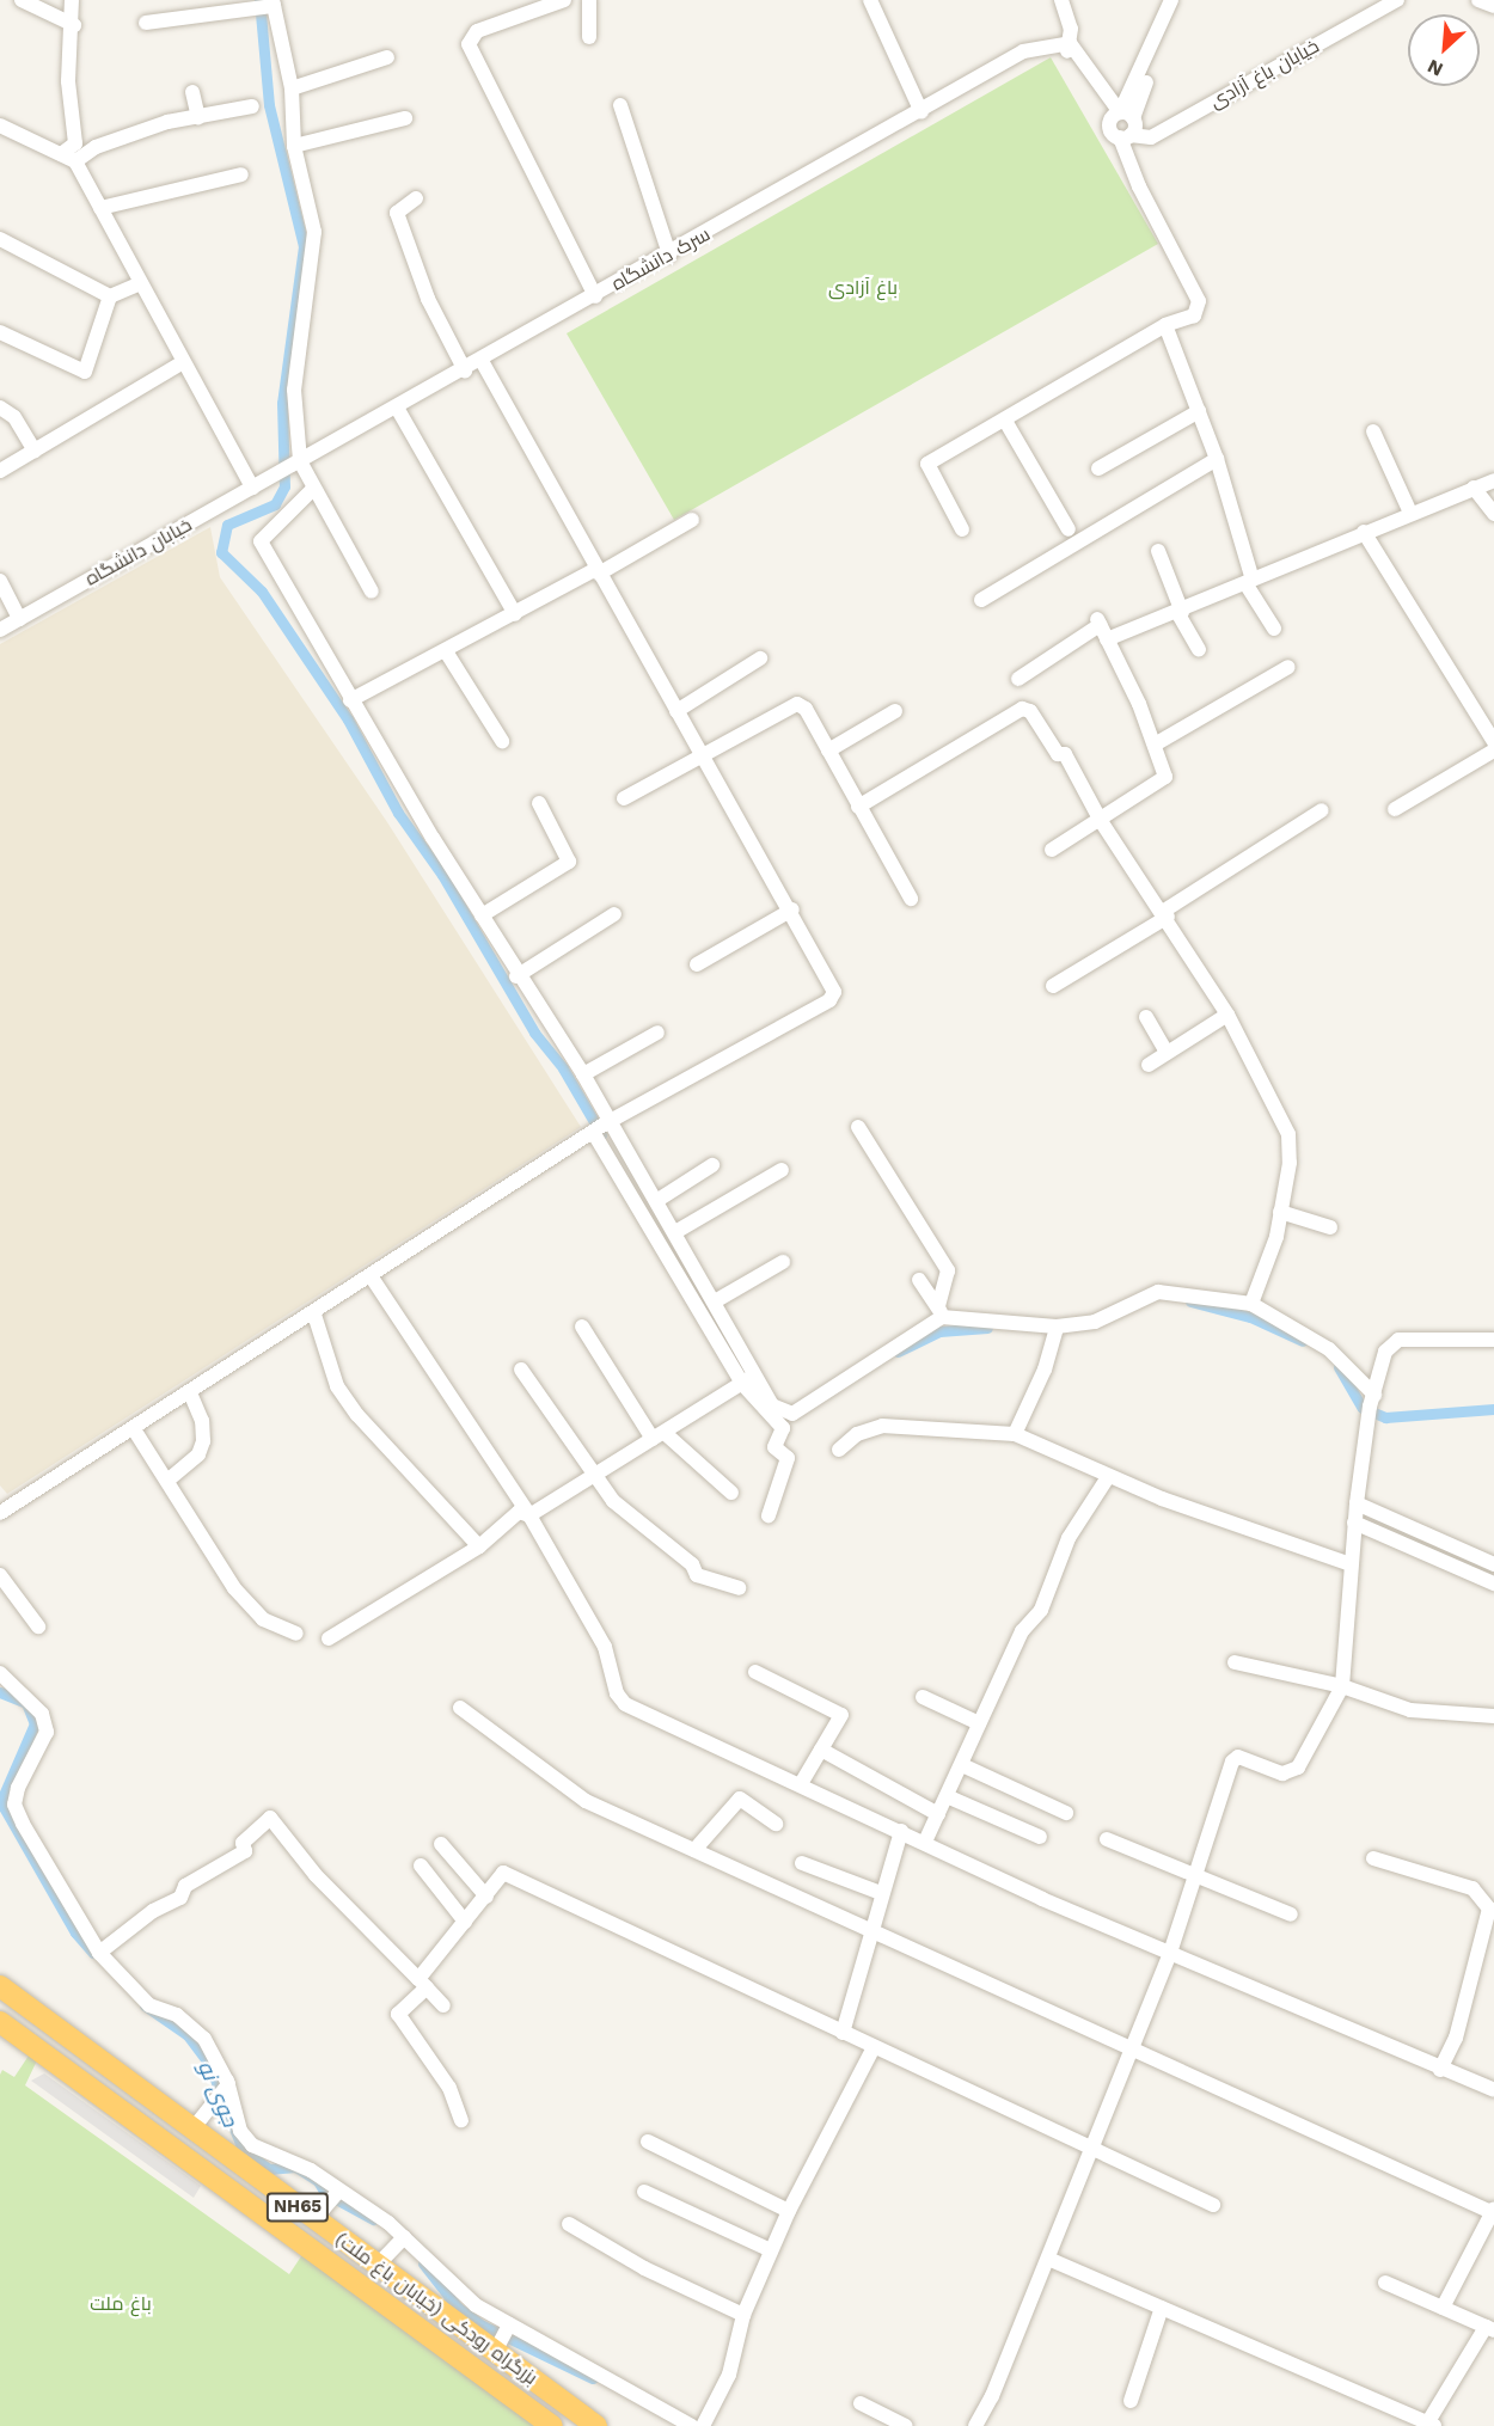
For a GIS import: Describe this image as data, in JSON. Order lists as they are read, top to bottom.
{
  "streets": {
    "highway": ["NH65", "بزرگراه رودکی (خیابان باغ ملت)"],
    "street": ["خیابان باغ آزادی", "سرک دانشگاه", "خیابان دانشگاه"]
  },
  "crossings": [
    ["سرک دانشگاه", "خیابان دانشگاه"]
  ],
  "water": ["جوی نو"],
  "parks": ["باغ آزادی", "باغ ملت"],
  "north": "bottom left"
}
